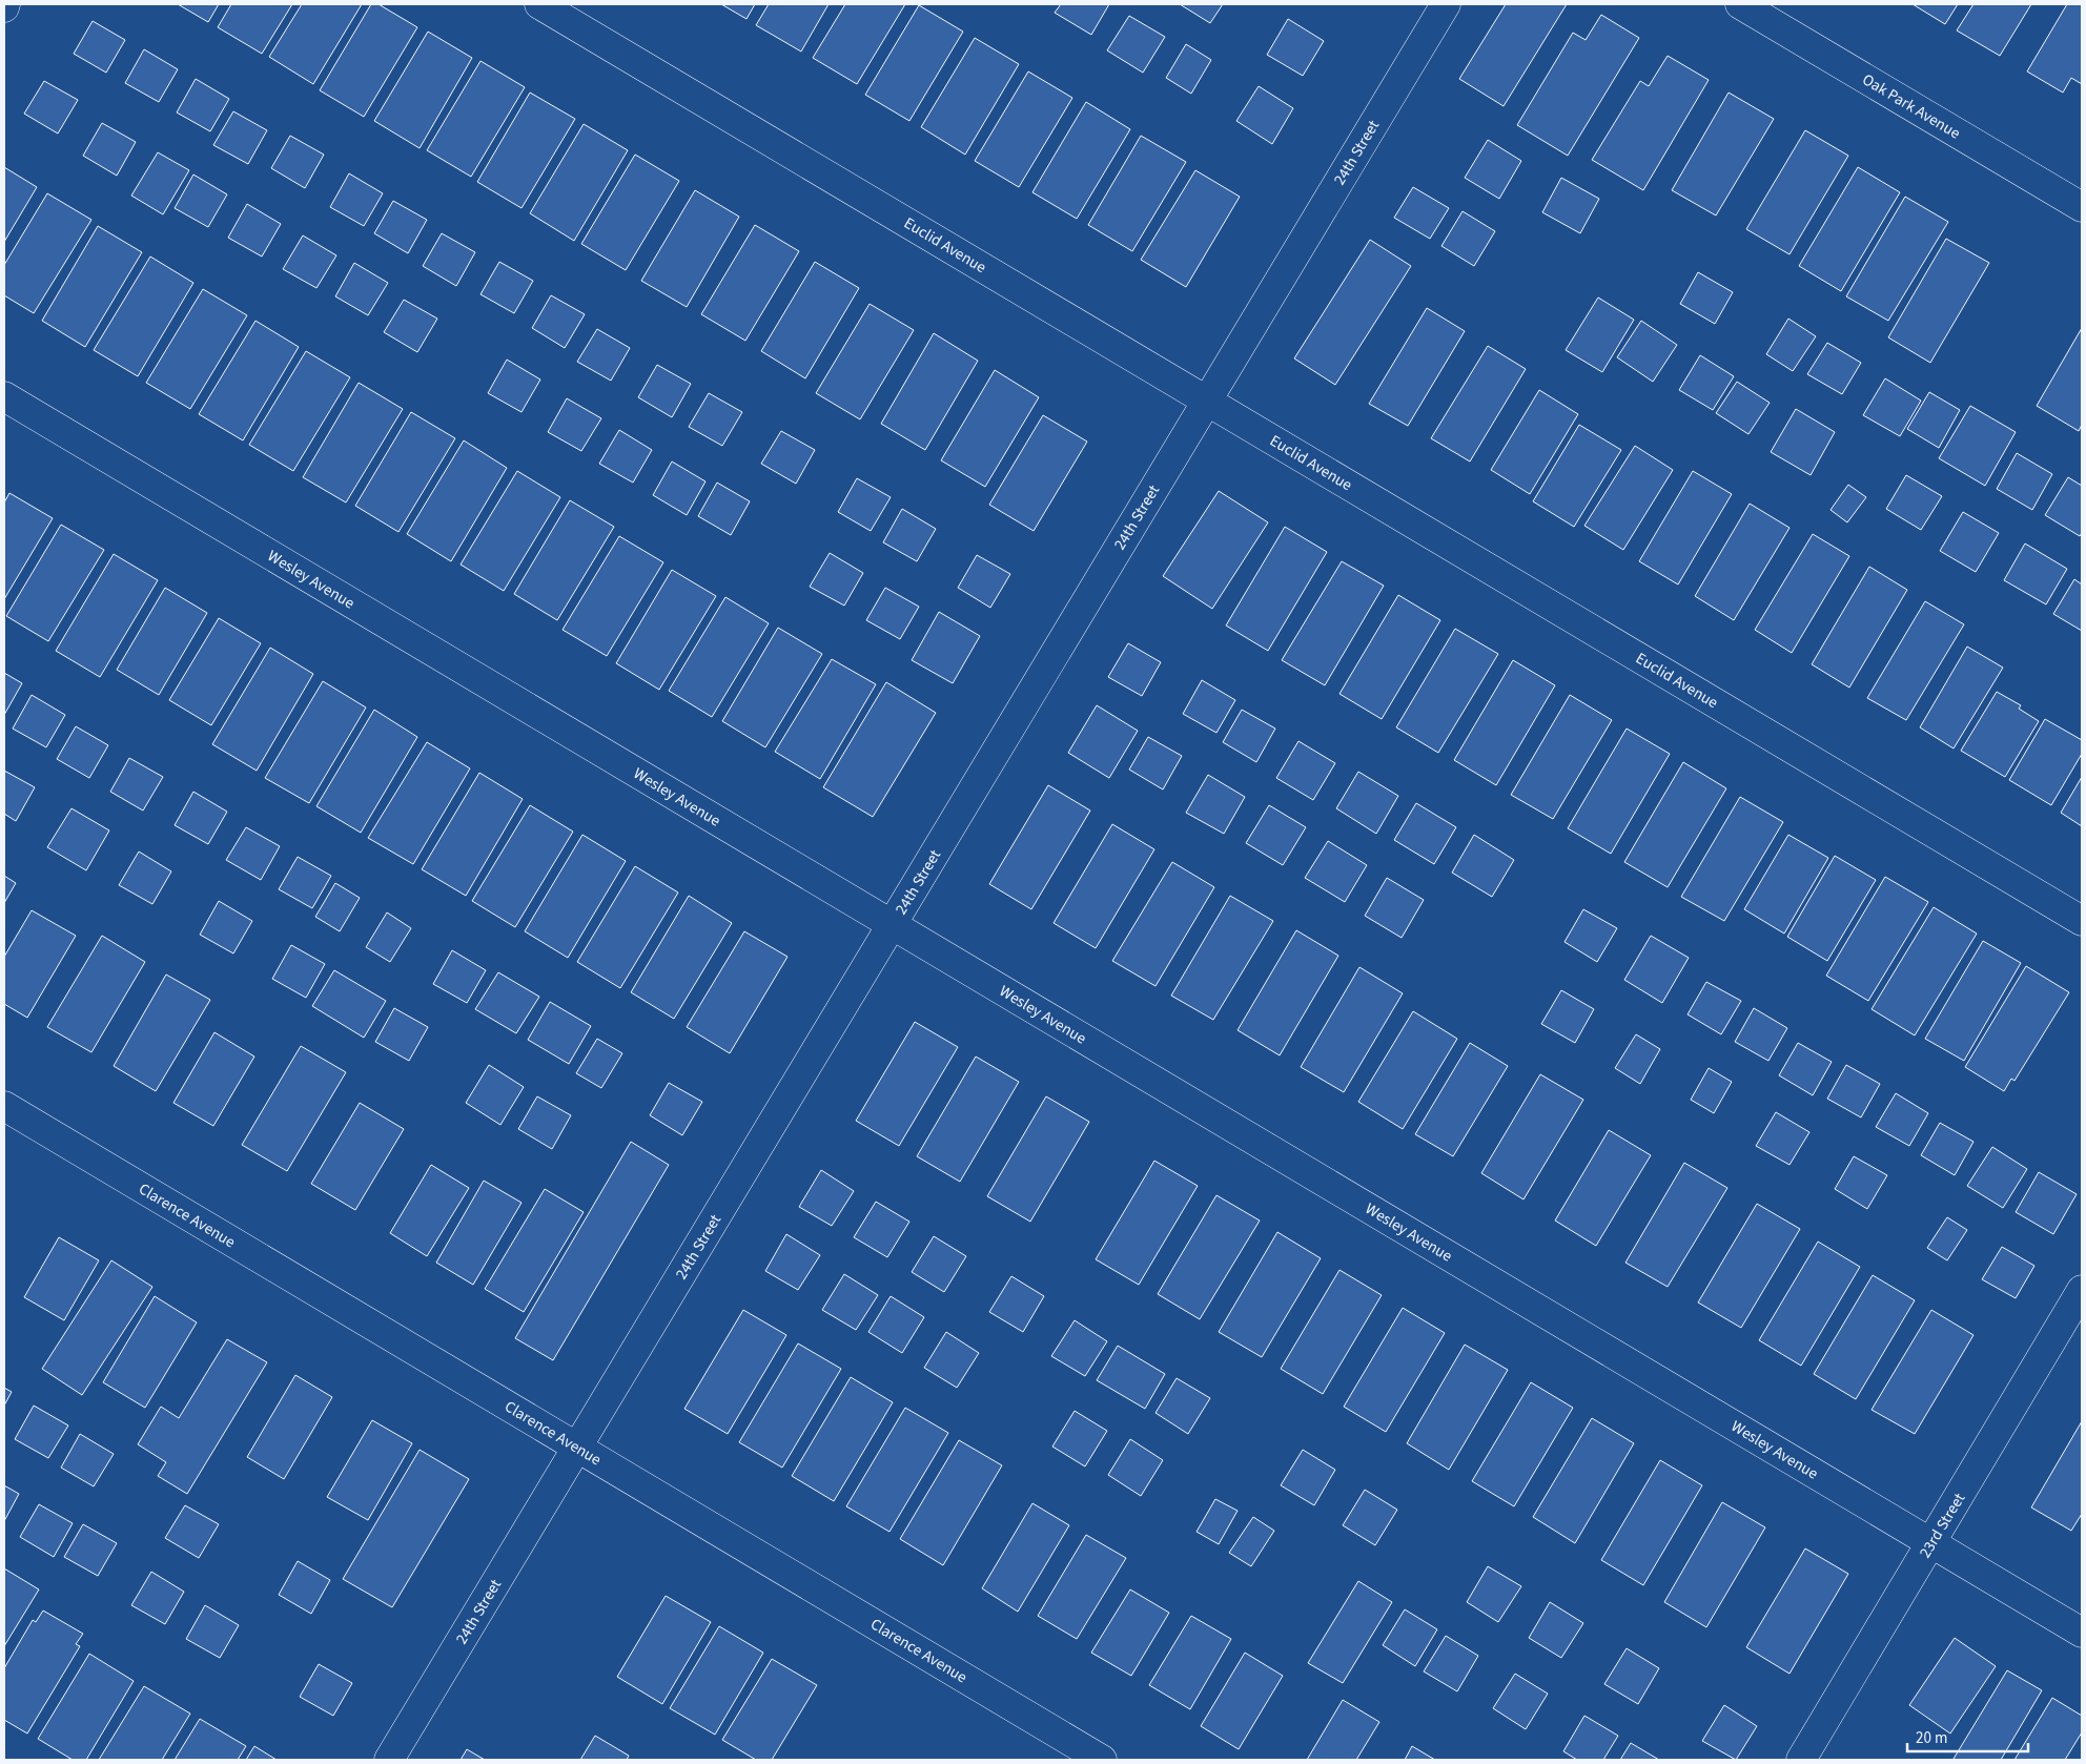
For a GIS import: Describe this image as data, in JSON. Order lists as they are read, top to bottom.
{
  "streets": {
    "street": [
      "Oak Park Avenue",
      "24th Street",
      "Euclid Avenue",
      "Wesley Avenue",
      "Clarence Avenue",
      "23rd Street"
    ]
  },
  "crossings": [
    ["24th Street", "Euclid Avenue"],
    ["24th Street", "Wesley Avenue"],
    ["24th Street", "Clarence Avenue"],
    ["Wesley Avenue", "23rd Street"]
  ],
  "scale_bar": "20 m"
}
